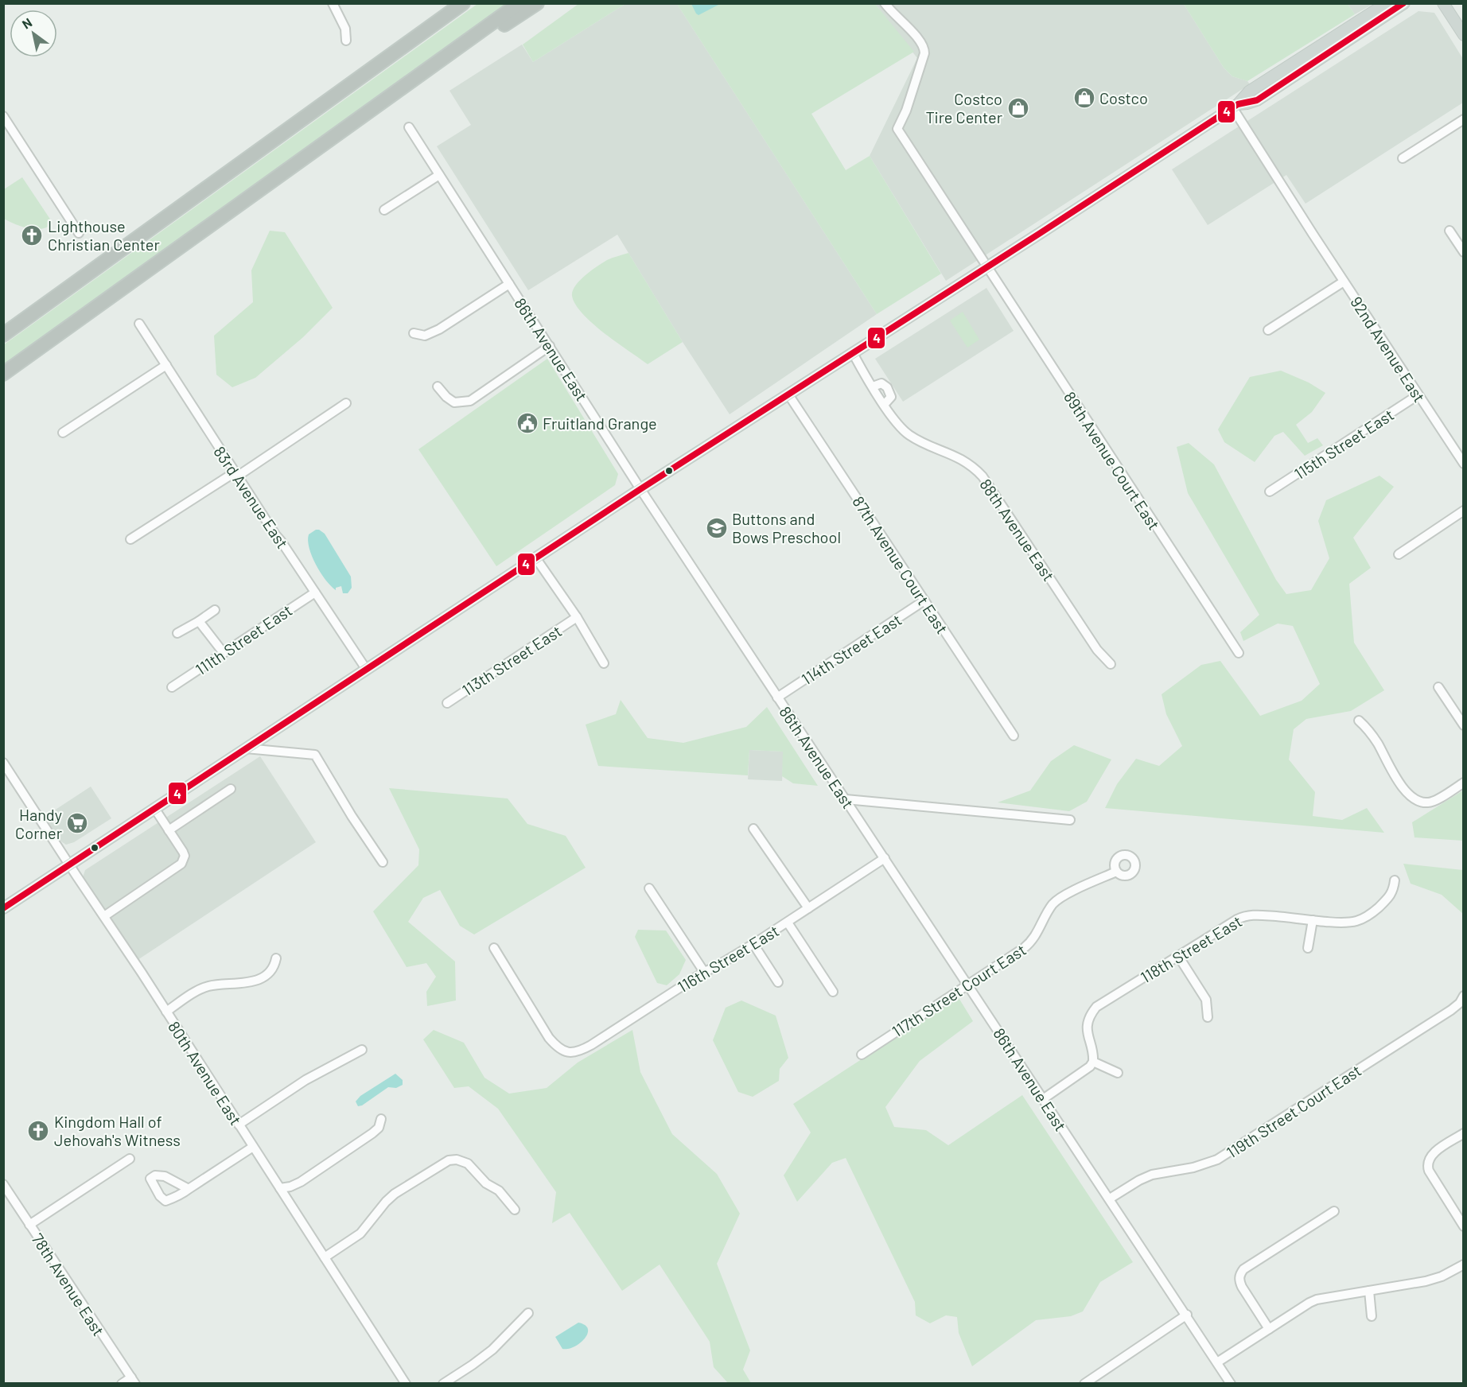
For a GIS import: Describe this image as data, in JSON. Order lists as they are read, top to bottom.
{
  "streets": {
    "street": [
      "86th Avenue East",
      "92nd Avenue East",
      "115th Street East",
      "89th Avenue Court East",
      "83rd Avenue East",
      "88th Avenue East",
      "87th Avenue Court East",
      "111th Street East",
      "114th Street East",
      "113th Street East",
      "118th Street East",
      "116th Street East",
      "117th Street Court East",
      "80th Avenue East",
      "119th Street Court East",
      "78th Avenue East"
    ]
  },
  "crossings": [
    ["86th Avenue East", "114th Street East"],
    ["86th Avenue East", "116th Street East"],
    ["86th Avenue East", "117th Street Court East"],
    ["86th Avenue East", "119th Street Court East"],
    ["92nd Avenue East", "115th Street East"],
    ["83rd Avenue East", "111th Street East"],
    ["87th Avenue Court East", "114th Street East"]
  ],
  "places": {
    "shop": ["Costco", "Costco Tire Center"],
    "church": ["Lighthouse Christian Center", "Kingdom Hall of Jehovah's Witness"],
    "public building": ["Fruitland Grange"],
    "school or university": ["Buttons and Bows Preschool"],
    "supermarket": ["Handy Corner"]
  },
  "lines": ["transit line 4"],
  "north": "top left"
}
